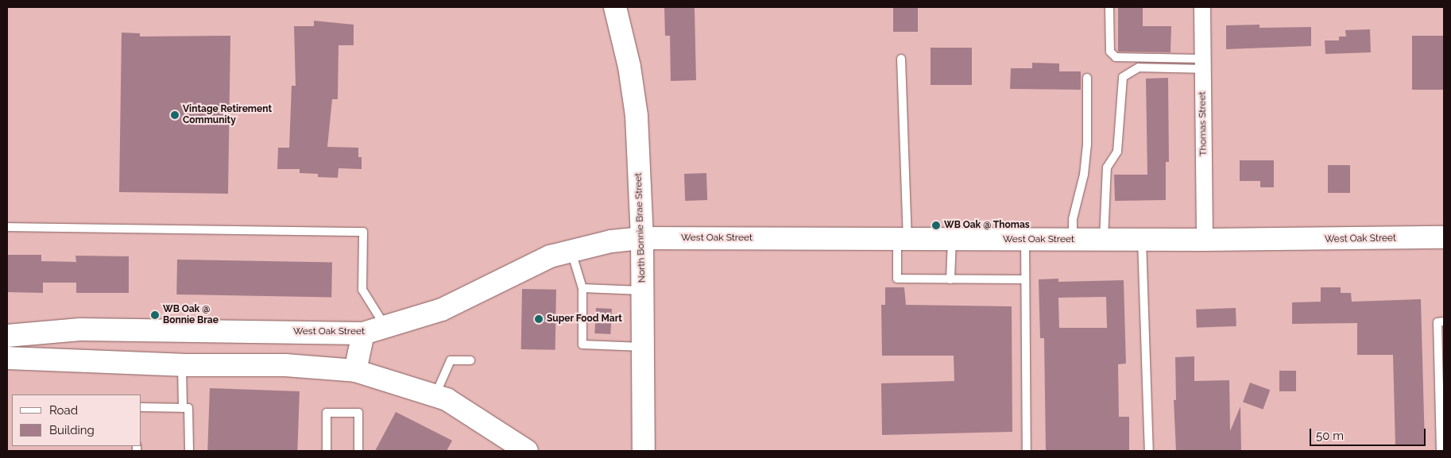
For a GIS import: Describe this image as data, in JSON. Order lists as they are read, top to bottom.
{
  "streets": {
    "main road": ["North Bonnie Brae Street", "West Oak Street"],
    "street": ["Thomas Street"]
  },
  "crossings": [
    ["Thomas Street", "West Oak Street"],
    ["North Bonnie Brae Street", "West Oak Street"]
  ],
  "places": [
    "Vintage Retirement Community",
    "WB Oak @ Thomas",
    "WB Oak @ Bonnie Brae",
    "Super Food Mart"
  ],
  "legend": ["Road", "Building"],
  "scale_bar": "50 m"
}
